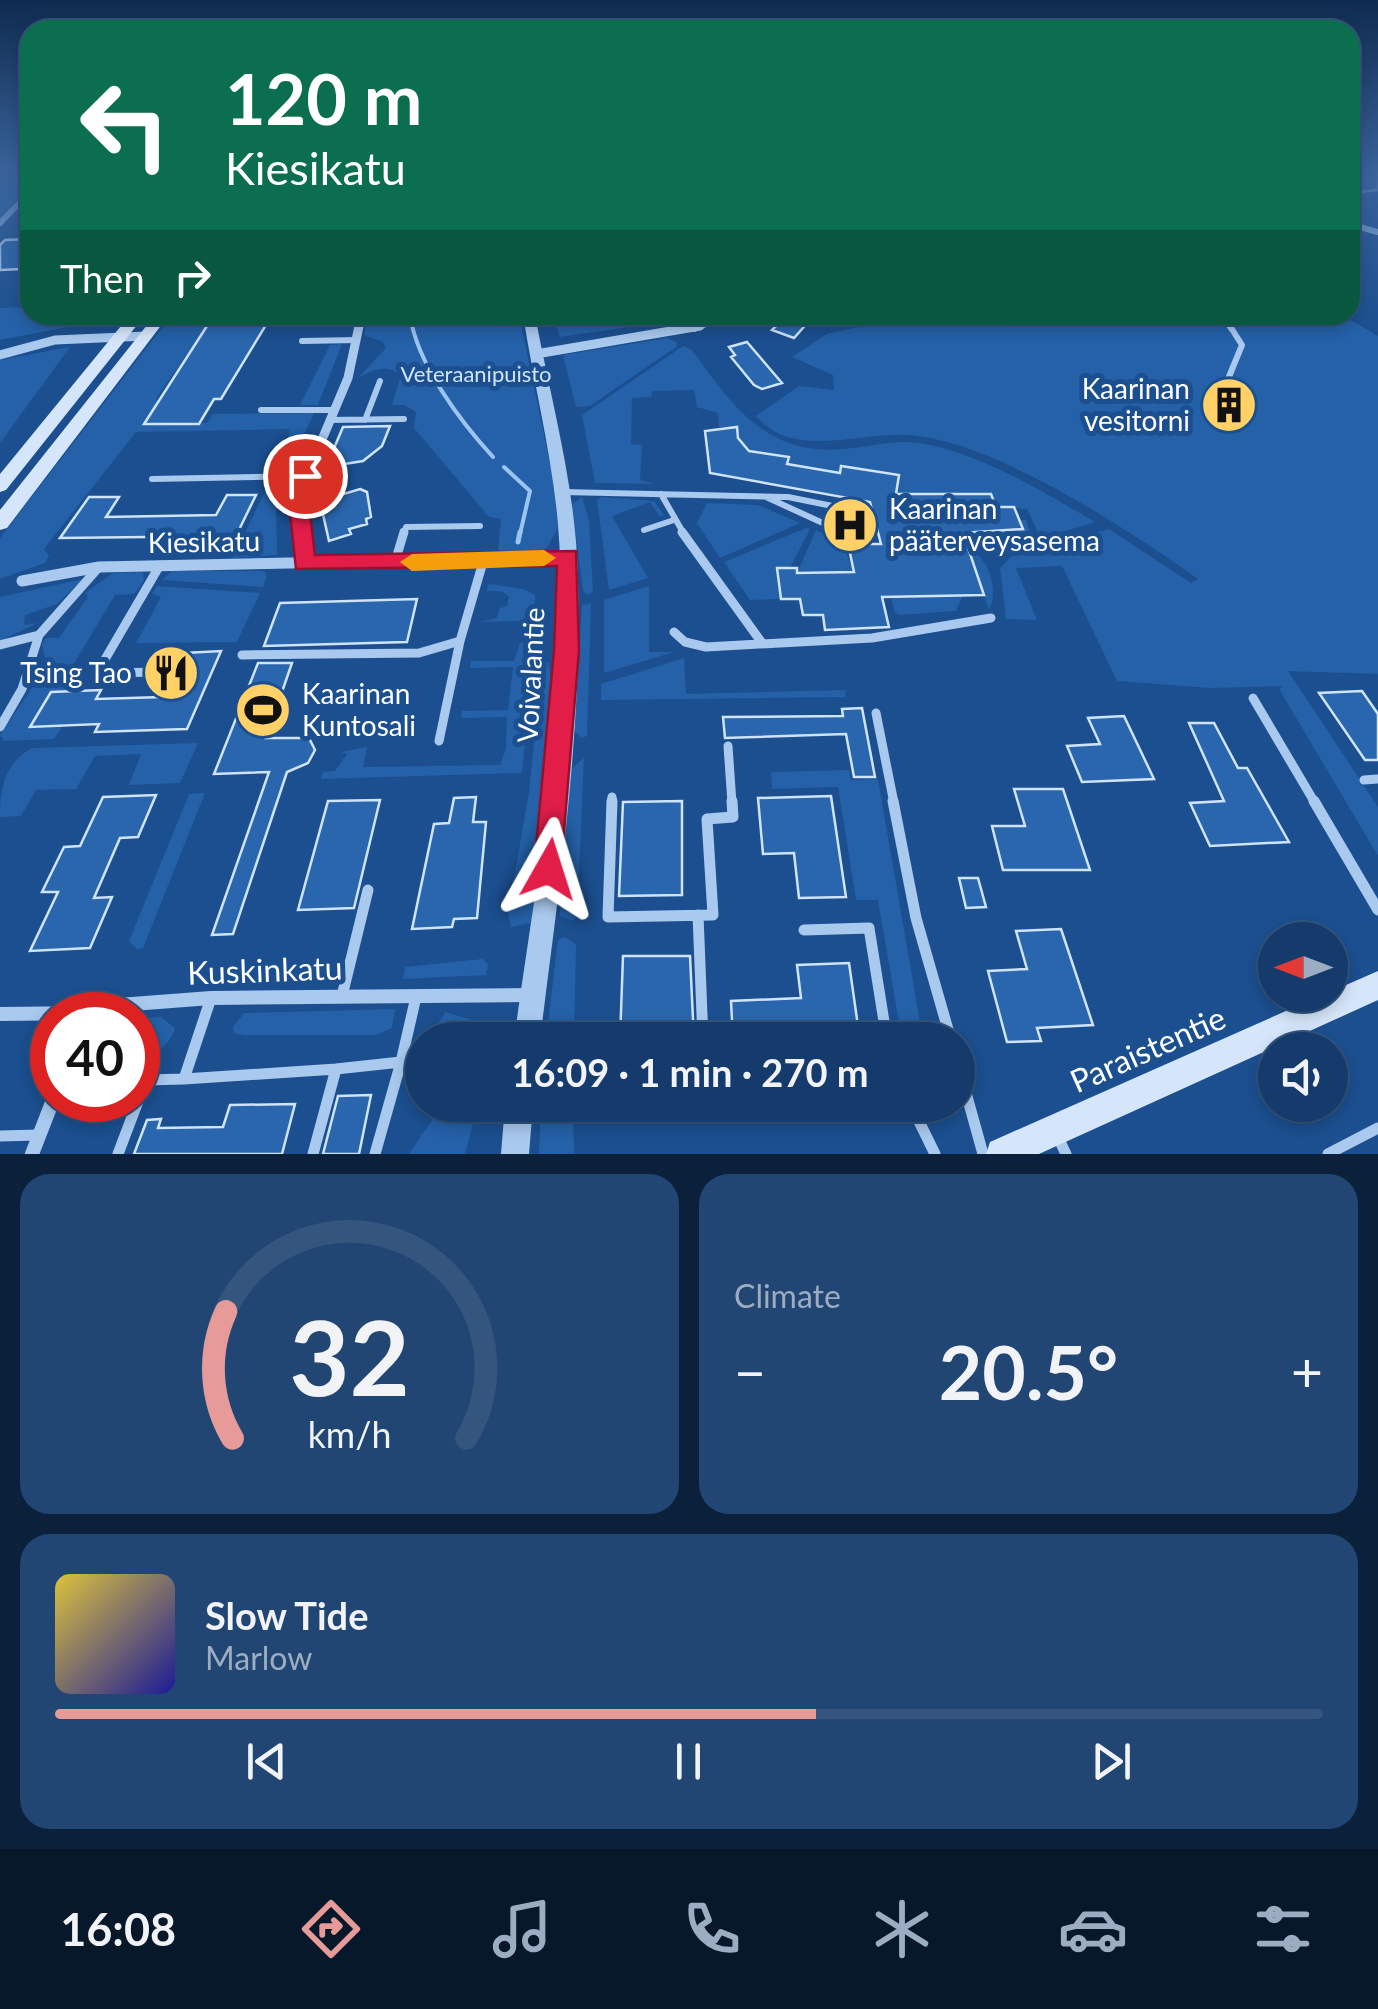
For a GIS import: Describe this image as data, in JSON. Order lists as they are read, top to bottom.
{
  "streets": {
    "main road": ["Paraistentie"],
    "street": ["Kiesikatu", "Voivalantie", "Kuskinkatu"]
  },
  "crossings": [
    ["Kiesikatu", "Voivalantie"],
    ["Voivalantie", "Kuskinkatu"]
  ],
  "parks": ["Veteraanipuisto"],
  "places": {
    "building": ["Kaarinan vesitorni"],
    "hospital": ["Kaarinan pääterveysasema"],
    "restaurant": ["Tsing Tao"],
    "sports": ["Kaarinan Kuntosali"]
  },
  "north": "left",
  "page": {
    "turn": ["120 m", "Kiesikatu"],
    "then": "Then",
    "limit": "40",
    "trip": "16:09 · 1 min · 270 m",
    "tile": "Climate",
    "heat": ["−", "20.5°", "+"],
    "song": ["Slow Tide", "Marlow"],
    "tabs": "16:08",
    "gauge": ["32", "km/h"]
  }
}
